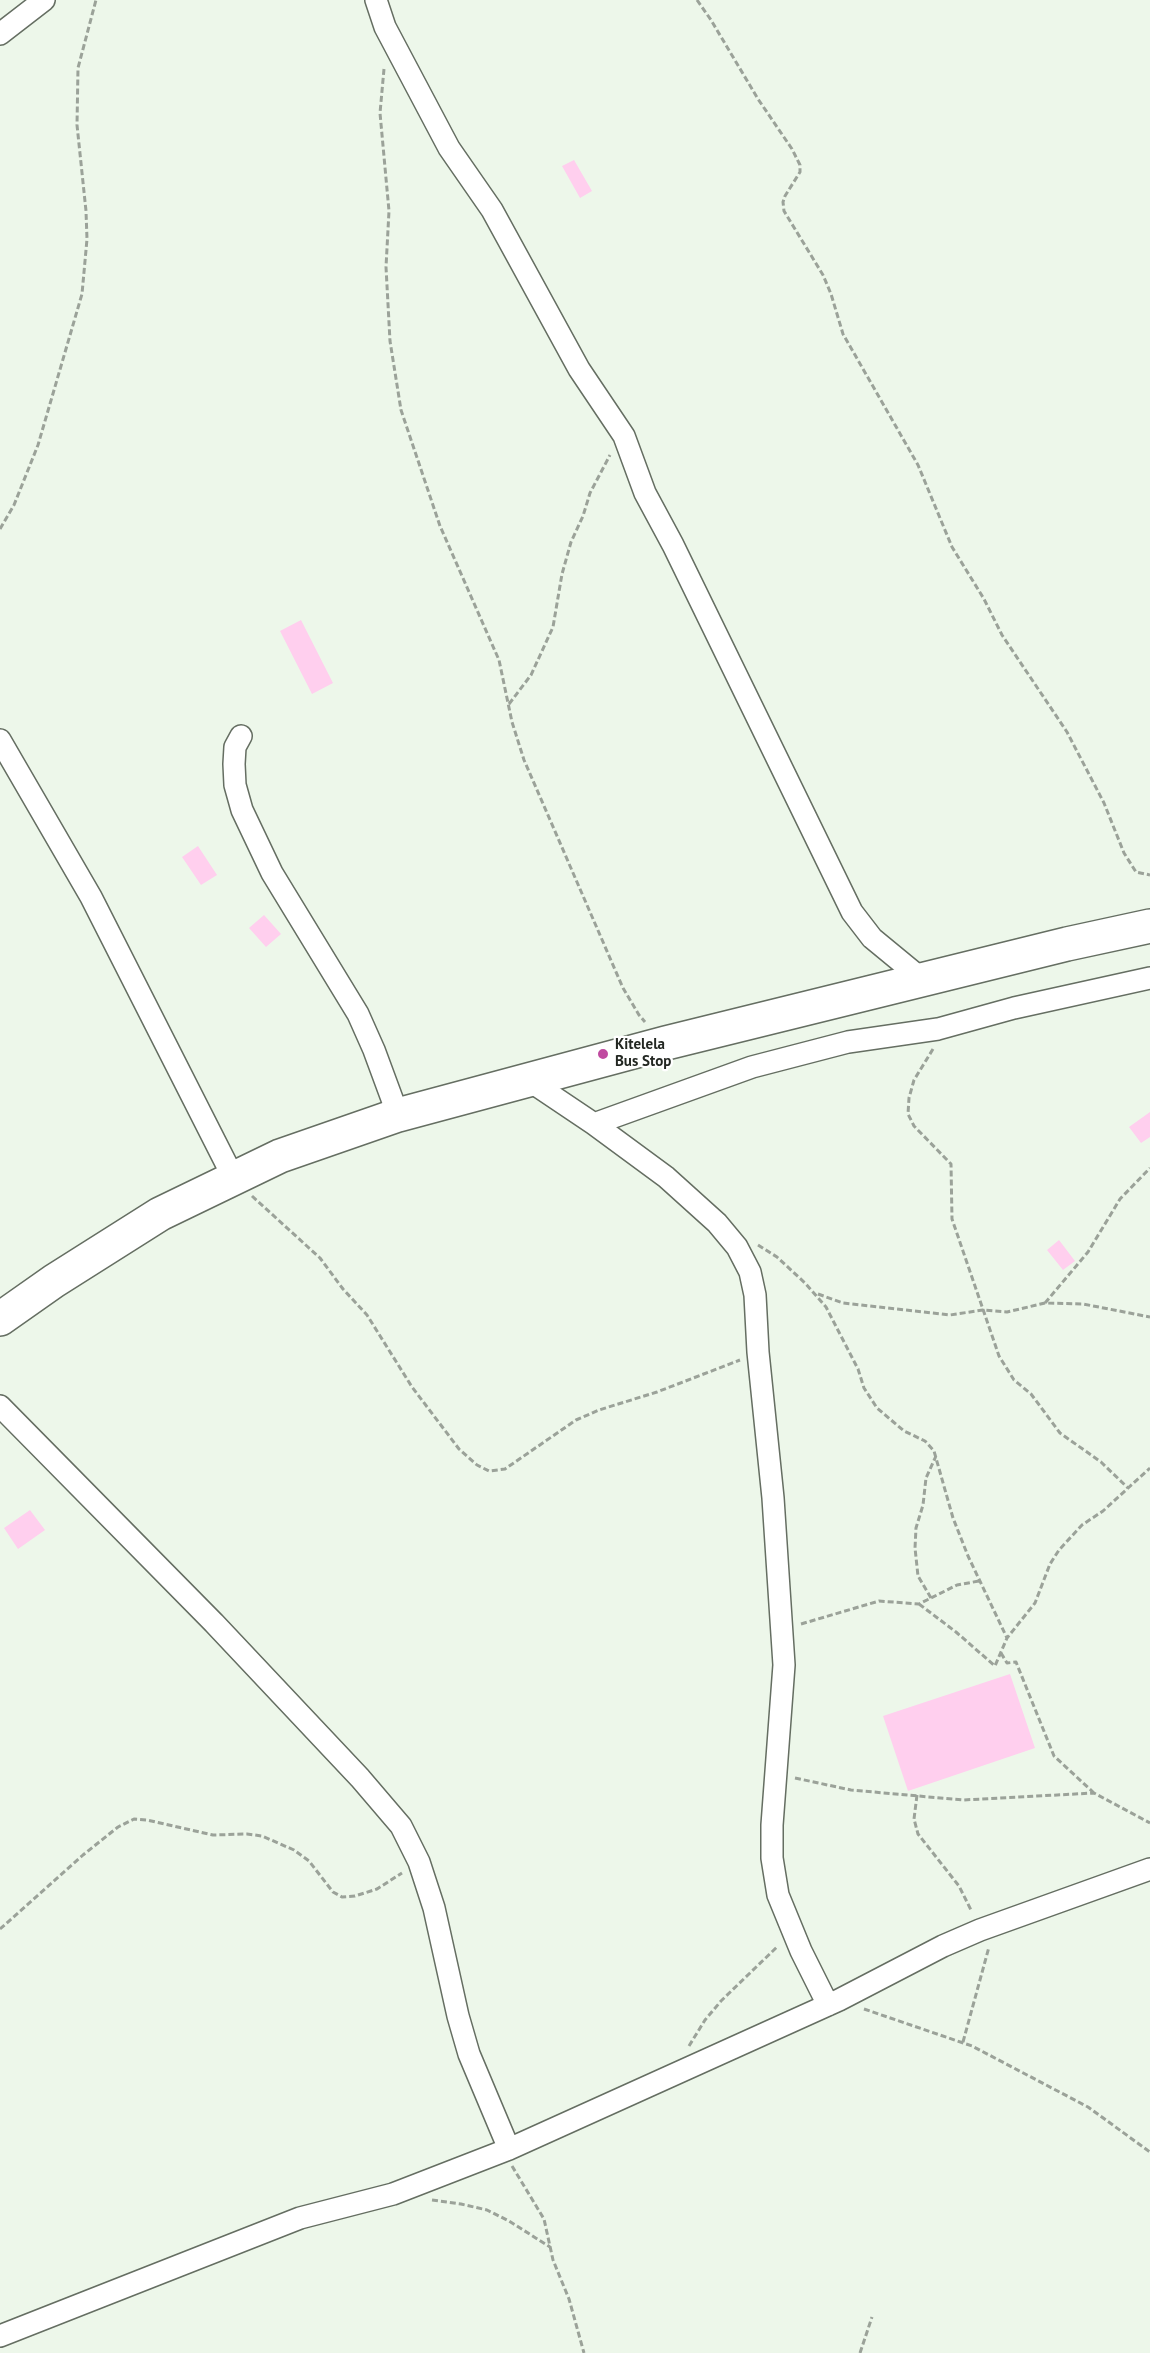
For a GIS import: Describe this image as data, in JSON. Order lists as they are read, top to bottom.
{
  "places": ["Kitelela Bus Stop"]
}
